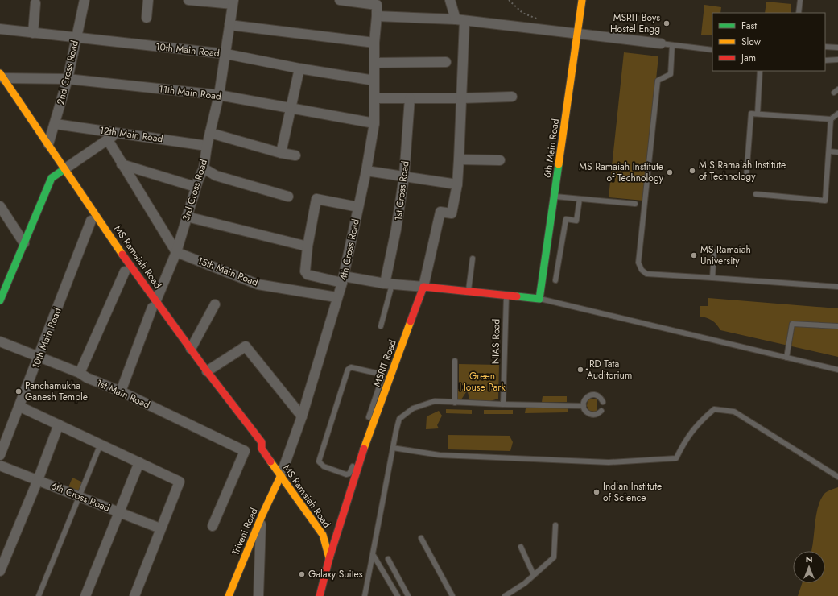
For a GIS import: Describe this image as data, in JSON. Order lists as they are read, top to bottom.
{
  "streets": {
    "street": [
      "10th Main Road",
      "2nd Cross Road",
      "11th Main Road",
      "12th Main Road",
      "6th Main Road",
      "3rd Cross Road",
      "1st Cross Road",
      "4th Cross Road",
      "MS Ramaiah Road",
      "15th Main Road",
      "MSRIT Road",
      "1st Main Road",
      "6th Cross Road",
      "Triveni Road"
    ],
    "lane": ["NIAS Road"]
  },
  "crossings": [
    ["10th Main Road", "2nd Cross Road"],
    ["10th Main Road", "3rd Cross Road"],
    ["10th Main Road", "4th Cross Road"],
    ["10th Main Road", "MS Ramaiah Road"],
    ["10th Main Road", "1st Main Road"],
    ["2nd Cross Road", "11th Main Road"],
    ["2nd Cross Road", "12th Main Road"],
    ["2nd Cross Road", "MS Ramaiah Road"],
    ["11th Main Road", "3rd Cross Road"],
    ["11th Main Road", "4th Cross Road"],
    ["11th Main Road", "MS Ramaiah Road"],
    ["12th Main Road", "3rd Cross Road"],
    ["3rd Cross Road", "MS Ramaiah Road"],
    ["3rd Cross Road", "15th Main Road"],
    ["3rd Cross Road", "1st Main Road"],
    ["4th Cross Road", "MS Ramaiah Road"],
    ["4th Cross Road", "15th Main Road"],
    ["4th Cross Road", "Triveni Road"],
    ["MS Ramaiah Road", "MSRIT Road"],
    ["MS Ramaiah Road", "Triveni Road"]
  ],
  "parks": ["Green House Park"],
  "places": [
    "MSRIT Boys Hostel Engg",
    "M S Ramaiah Institute of Technology",
    "MS Ramaiah Institute of Technology",
    "MS Ramaiah University",
    "JRD Tata Auditorium",
    "Panchamukha Ganesh Temple",
    "Indian Institute of Science",
    "Galaxy Suites"
  ],
  "legend": ["Fast", "Slow", "Jam"],
  "north": "top"
}
